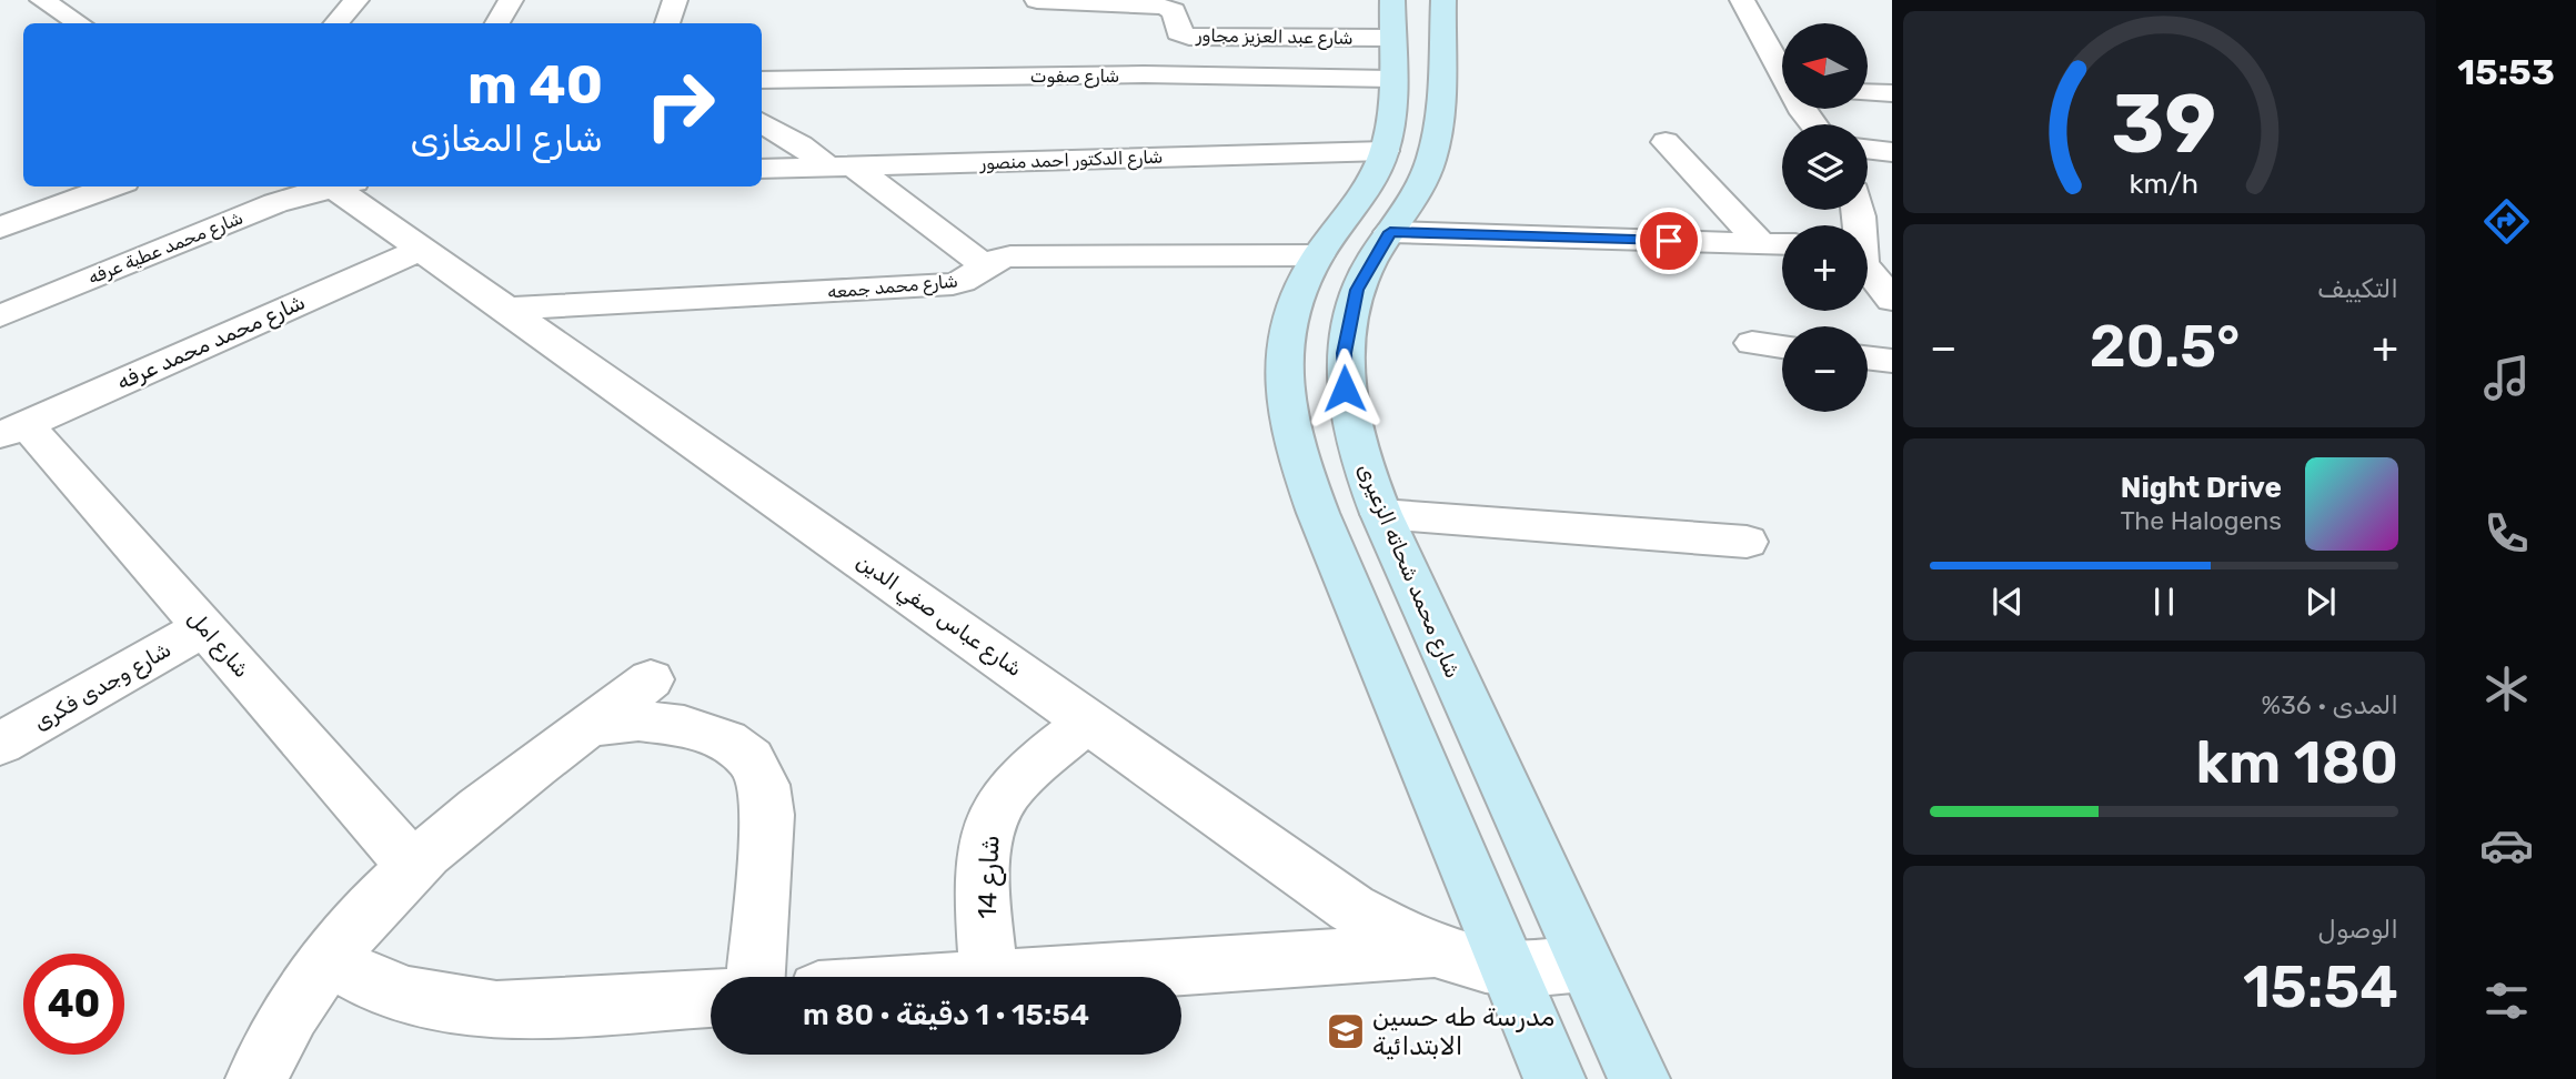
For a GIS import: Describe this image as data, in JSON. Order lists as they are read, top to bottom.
{
  "streets": {
    "street": [
      "شارع عبد العزيز مجاور",
      "شارع صفوت",
      "شارع الدكتور احمد منصور",
      "شارع محمد عطية عرفه",
      "شارع محمد جمعه",
      "شارع محمد محمد عرفه",
      "شارع محمد شحاته الزعيرى",
      "شارع عباس صفي الدين",
      "شارع امل",
      "شارع وجدى فكرى",
      "شارع 14"
    ]
  },
  "crossings": [
    ["شارع عبد العزيز مجاور", "شارع صفوت"],
    ["شارع محمد جمعه", "شارع عباس صفي الدين"],
    ["شارع محمد محمد عرفه", "شارع عباس صفي الدين"],
    ["شارع محمد محمد عرفه", "شارع امل"],
    ["شارع محمد شحاته الزعيرى", "شارع عباس صفي الدين"],
    ["شارع عباس صفي الدين", "شارع 14"],
    ["شارع امل", "شارع وجدى فكرى"]
  ],
  "places": {
    "school or university": ["مدرسة طه حسين الابتدائية"]
  },
  "north": "left",
  "page": {
    "tabs": "15:53",
    "map_buttons": ["+", "−"],
    "turn": ["40 m", "شارع المغازى"],
    "tile": [
      "التكييف",
      ["المدى · 36%", "180 km"],
      ["الوصول", "15:54"]
    ],
    "heat": ["−", "20.5°", "+"],
    "song": ["Night Drive", "The Halogens"],
    "limit": "40",
    "trip": "15:54 · 1 دقيقة · 80 m",
    "gauge": ["39", "km/h"]
  }
}
